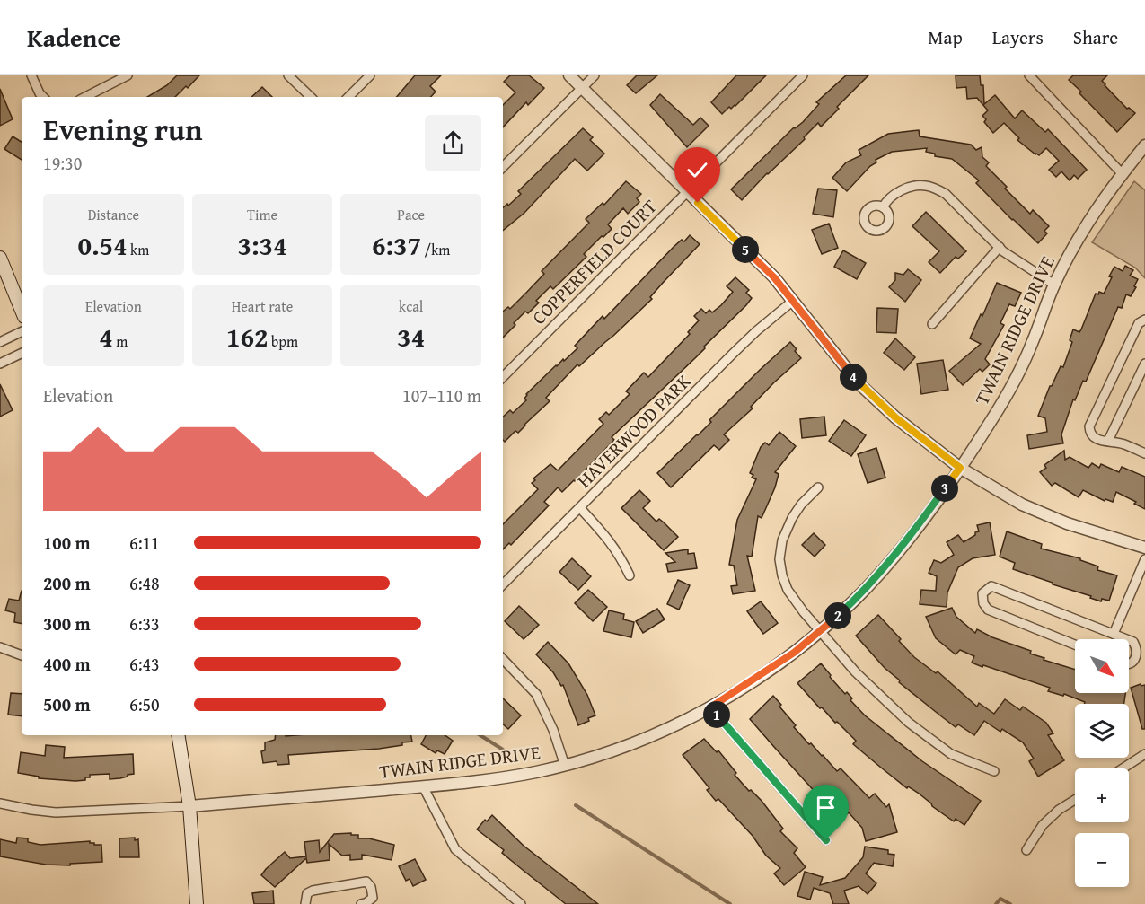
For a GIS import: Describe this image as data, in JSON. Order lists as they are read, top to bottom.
{
  "streets": {
    "street": ["COPPERFIELD COURT", "TWAIN RIDGE DRIVE", "HAVERWOOD PARK"]
  },
  "north": "bottom right",
  "page": {
    "header": "Kadence",
    "nav": ["Map", "Layers", "Share"],
    "heading": ["Evening run", "19:30"],
    "stats": [
      ["Distance", "0.54 km"],
      ["Time", "3:34"],
      ["Pace", "6:37 /km"],
      ["Elevation", "4 m"],
      ["Heart rate", "162 bpm"],
      ["kcal", "34"]
    ],
    "pins": [
      "5",
      "4",
      "3",
      "2",
      "1"
    ],
    "chart": ["Elevation", "107–110 m"],
    "list": [
      {
        "name": "100 m",
        "note": "6:11"
      },
      {
        "name": "200 m",
        "note": "6:48"
      },
      {
        "name": "300 m",
        "note": "6:33"
      },
      {
        "name": "400 m",
        "note": "6:43"
      },
      {
        "name": "500 m",
        "note": "6:50"
      }
    ],
    "map_buttons": ["+", "−"]
  }
}
